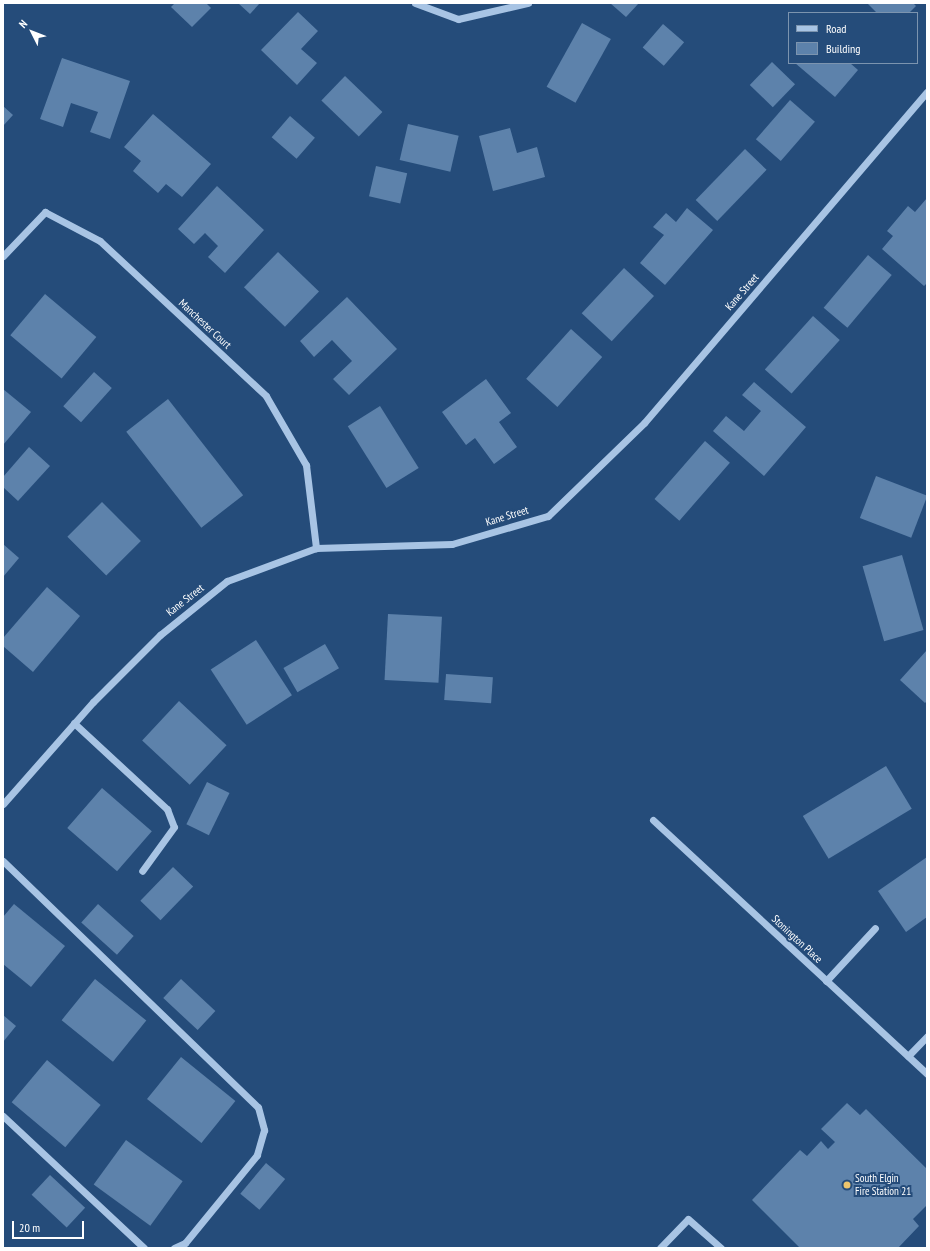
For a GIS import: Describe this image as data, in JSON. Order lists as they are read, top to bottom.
{
  "streets": {
    "street": ["Kane Street", "Manchester Court", "Stonington Place"]
  },
  "crossings": [
    ["Kane Street", "Manchester Court"]
  ],
  "places": ["South Elgin Fire Station 21"],
  "legend": ["Road", "Building"],
  "scale_bar": "20 m",
  "north": "top left"
}
